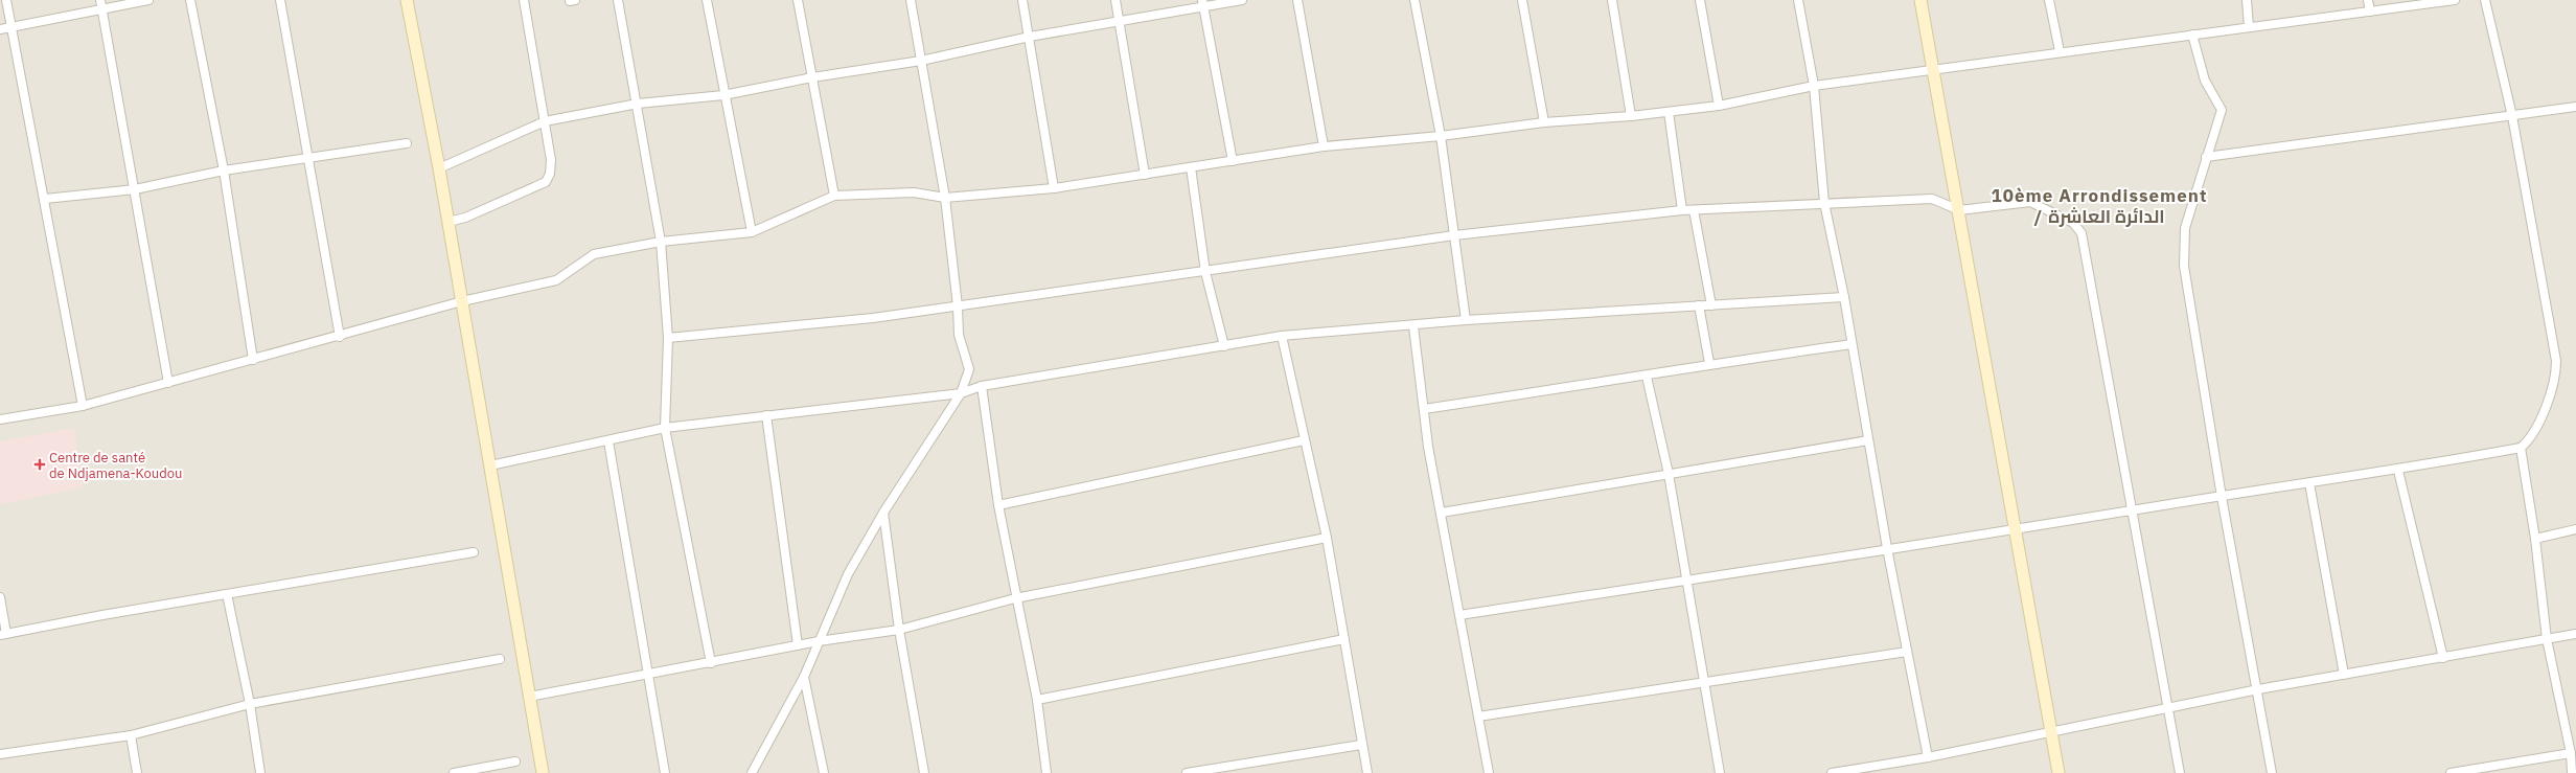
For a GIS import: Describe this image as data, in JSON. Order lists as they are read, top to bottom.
{
  "districts": ["10ème Arrondissement / الدائرة العاشرة"],
  "places": {
    "health": ["Centre de santé de Ndjamena-Koudou"]
  }
}
